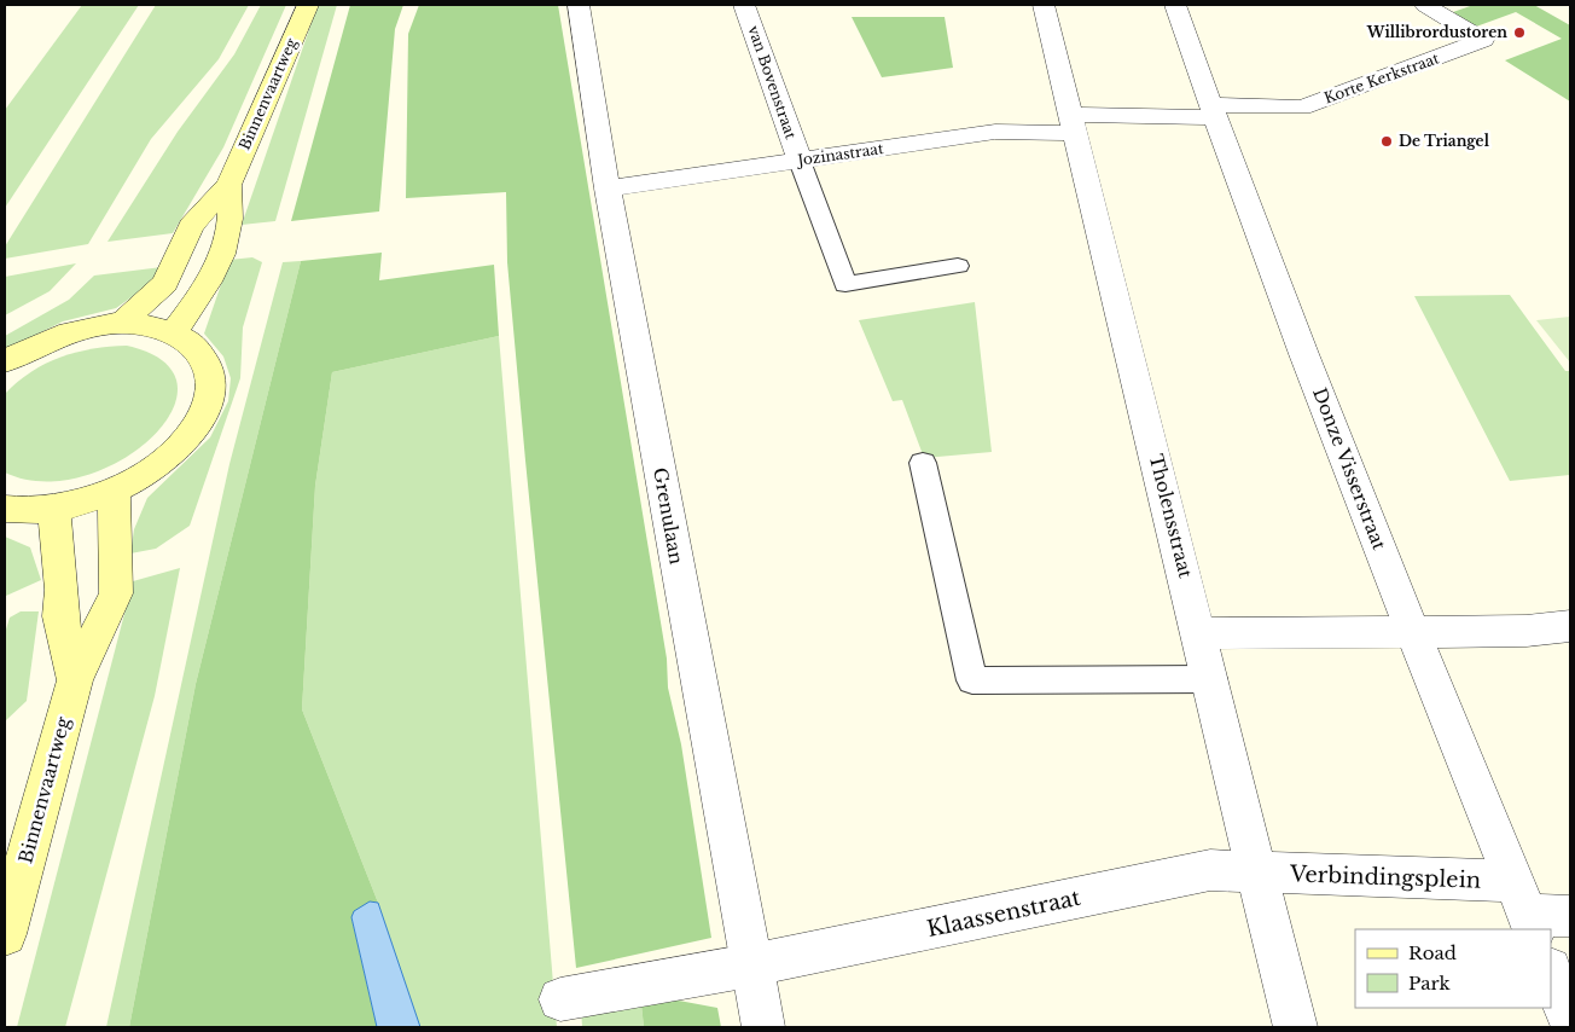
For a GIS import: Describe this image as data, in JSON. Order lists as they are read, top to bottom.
{
  "streets": {
    "main road": ["Binnenvaartweg"],
    "street": [
      "Korte Kerkstraat",
      "van Bovenstraat",
      "Jozinastraat",
      "Donze Visserstraat",
      "Grenulaan",
      "Tholensstraat",
      "Verbindingsplein",
      "Klaassenstraat"
    ]
  },
  "crossings": [
    ["Korte Kerkstraat", "Jozinastraat"],
    ["Korte Kerkstraat", "Donze Visserstraat"],
    ["van Bovenstraat", "Jozinastraat"],
    ["Jozinastraat", "Donze Visserstraat"],
    ["Jozinastraat", "Grenulaan"],
    ["Jozinastraat", "Tholensstraat"],
    ["Donze Visserstraat", "Verbindingsplein"],
    ["Grenulaan", "Klaassenstraat"],
    ["Tholensstraat", "Verbindingsplein"],
    ["Tholensstraat", "Klaassenstraat"],
    ["Verbindingsplein", "Klaassenstraat"]
  ],
  "places": ["Willibrordustoren", "De Triangel"],
  "legend": ["Road", "Park"]
}
